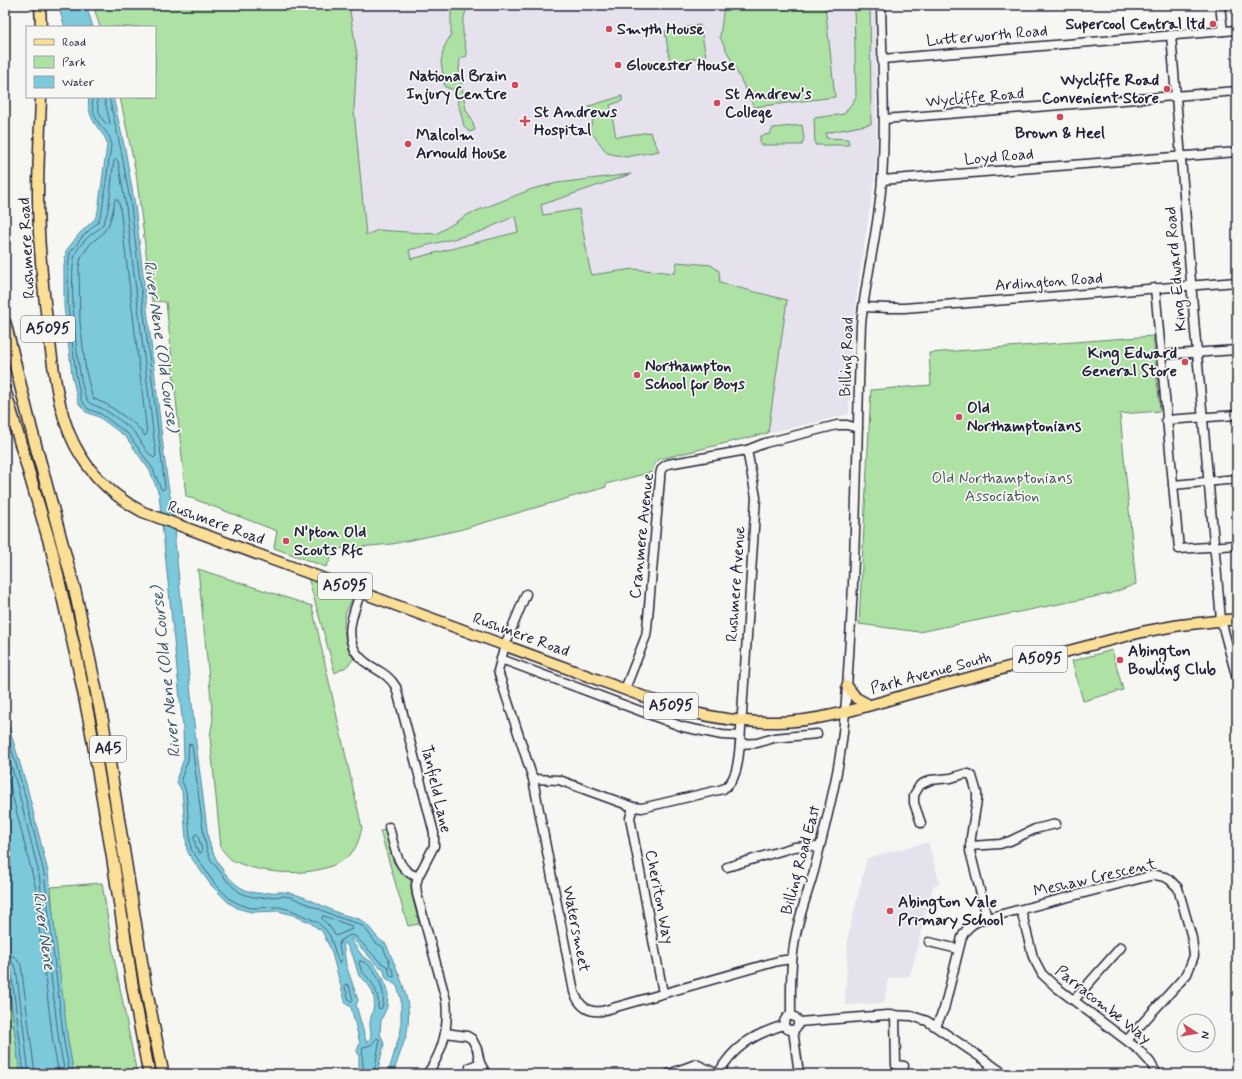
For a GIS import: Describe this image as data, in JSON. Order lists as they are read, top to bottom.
{
  "streets": {
    "highway": ["A45"],
    "main road": ["Rushmere Road", "A5095", "Park Avenue South"],
    "street": [
      "Lutterworth Road",
      "Wycliffe Road",
      "Loyd Road",
      "King Edward Road",
      "Ardington Road",
      "Billing Road",
      "Cranmere Avenue",
      "Rushmere Avenue",
      "Tanfield Lane",
      "Billing Road East",
      "Meshaw Crescent",
      "Cheriton Way",
      "Watersmeet",
      "Parracombe Way"
    ]
  },
  "crossings": [
    ["Lutterworth Road", "King Edward Road"],
    ["Lutterworth Road", "Billing Road"],
    ["Wycliffe Road", "King Edward Road"],
    ["Wycliffe Road", "Billing Road"],
    ["Loyd Road", "King Edward Road"],
    ["Loyd Road", "Billing Road"],
    ["Rushmere Road", "Billing Road"],
    ["Rushmere Road", "Cranmere Avenue"],
    ["Rushmere Road", "Rushmere Avenue"],
    ["Rushmere Road", "Park Avenue South"],
    ["Rushmere Road", "Tanfield Lane"],
    ["Rushmere Road", "Billing Road East"],
    ["Rushmere Road", "Watersmeet"],
    ["King Edward Road", "Ardington Road"],
    ["King Edward Road", "Park Avenue South"],
    ["Ardington Road", "Billing Road"],
    ["Billing Road", "Cranmere Avenue"],
    ["Billing Road", "Park Avenue South"],
    ["Billing Road", "Billing Road East"],
    ["Cranmere Avenue", "Rushmere Avenue"],
    ["Rushmere Avenue", "Cheriton Way"],
    ["Park Avenue South", "Billing Road East"],
    ["Billing Road East", "Watersmeet"],
    ["Meshaw Crescent", "Parracombe Way"],
    ["Cheriton Way", "Watersmeet"]
  ],
  "water": ["River Nene (Old Course)", "River Nene"],
  "parks": ["Old Northamptonians Association"],
  "places": {
    "other": [
      "Supercool Central ltd",
      "Smyth House",
      "Gloucester House",
      "National Brain Injury Centre",
      "Wycliffe Road Convenient Store",
      "St Andrew's College",
      "Brown & Heel",
      "Malcolm Arnould House",
      "King Edward General Store",
      "Northampton School for Boys",
      "Old Northamptonians",
      "N'pton Old Scouts Rfc",
      "Abington Bowling Club",
      "Abington Vale Primary School"
    ],
    "health": ["St Andrews Hospital"]
  },
  "legend": ["Road", "Park", "Water"],
  "north": "right"
}
